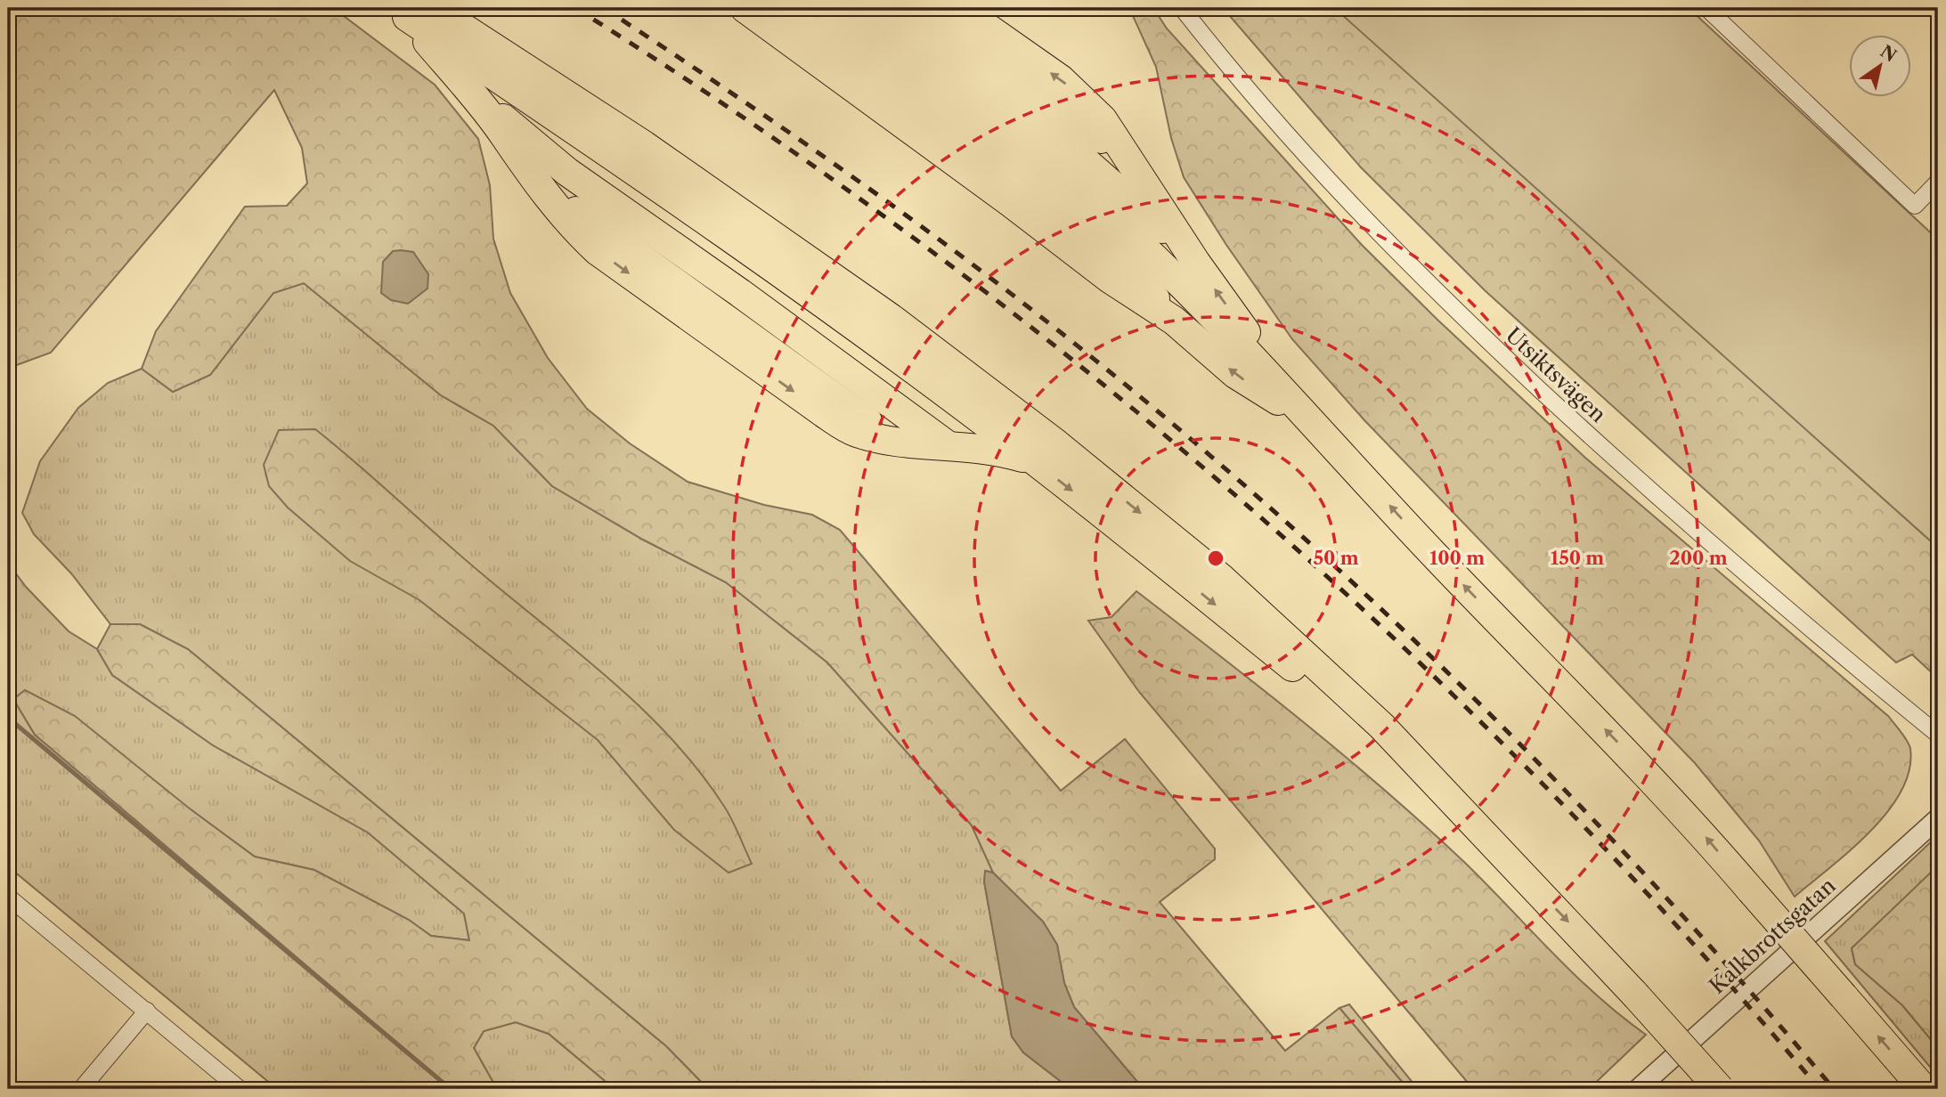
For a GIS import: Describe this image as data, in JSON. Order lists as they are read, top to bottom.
{
  "streets": {
    "street": ["Utsiktsvägen", "Kalkbrottsgatan"]
  },
  "north": "top right",
  "rings": [
    "50 m",
    "100 m",
    "150 m",
    "200 m"
  ]
}
